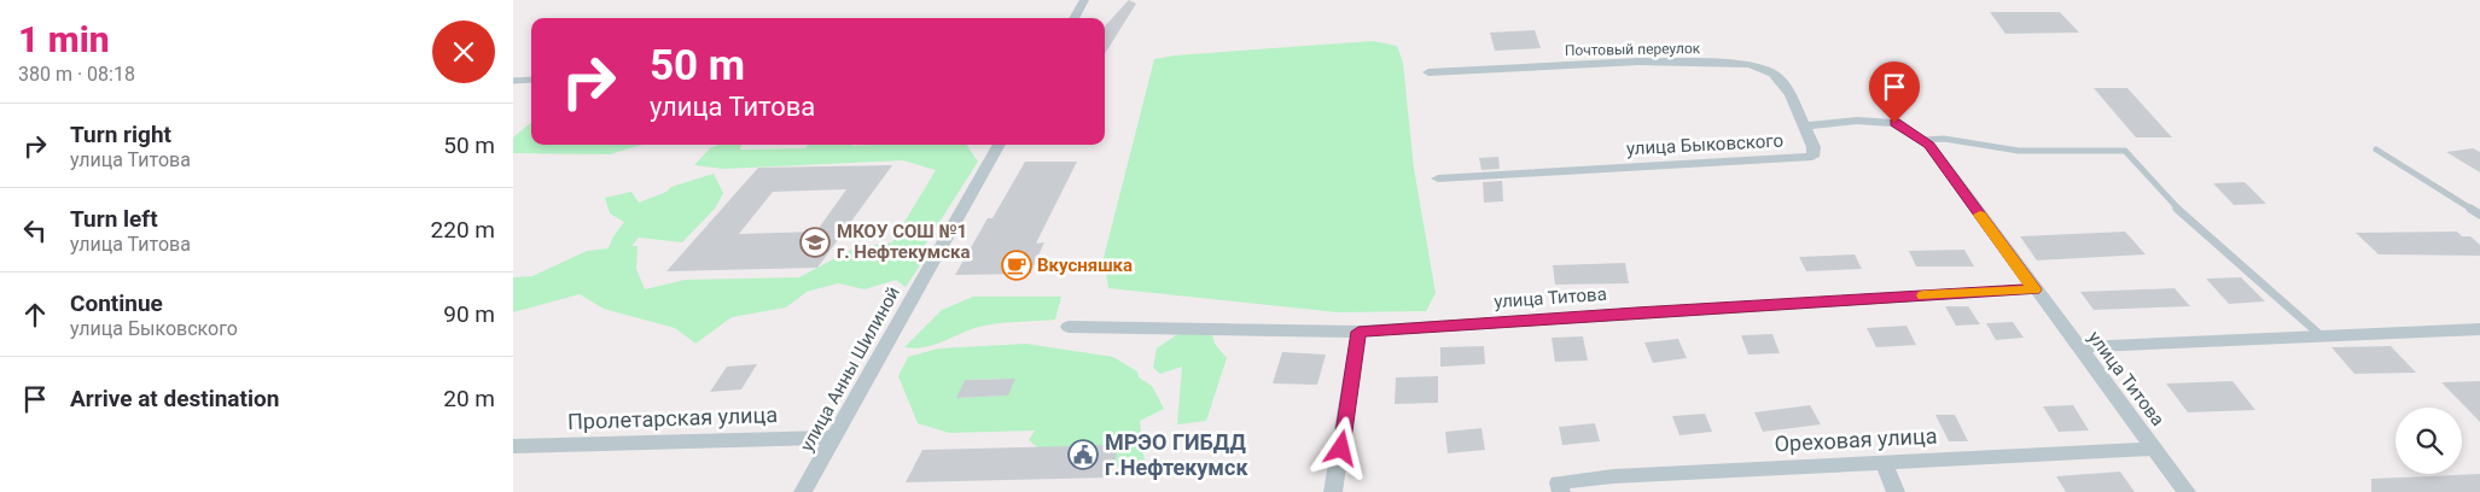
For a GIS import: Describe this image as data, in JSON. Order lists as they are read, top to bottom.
{
  "streets": {
    "street": [
      "Почтовый переулок",
      "улица Быковского",
      "улица Титова",
      "улица Анны Шилиной",
      "Пролетарская улица",
      "Ореховая улица"
    ]
  },
  "crossings": [
    ["Почтовый переулок", "улица Быковского"],
    ["улица Быковского", "улица Титова"],
    ["улица Титова", "Ореховая улица"],
    ["улица Анны Шилиной", "Пролетарская улица"]
  ],
  "places": {
    "school or university": ["МКОУ СОШ №1 г. Нефтекумска"],
    "cafe": ["Вкусняшка"],
    "public building": ["МРЭО ГИБДД г.Нефтекумск"]
  },
  "page": {
    "heading": ["1 min", "380 m · 08:18"],
    "turn": ["50 m", "улица Титова"],
    "list": [
      {
        "name": "Turn right",
        "note": "улица Титова",
        "value": "50 m"
      },
      {
        "name": "Turn left",
        "note": "улица Титова",
        "value": "220 m"
      },
      {
        "name": "Continue",
        "note": "улица Быковского",
        "value": "90 m"
      },
      {
        "name": "Arrive at destination",
        "value": "20 m"
      }
    ]
  }
}
